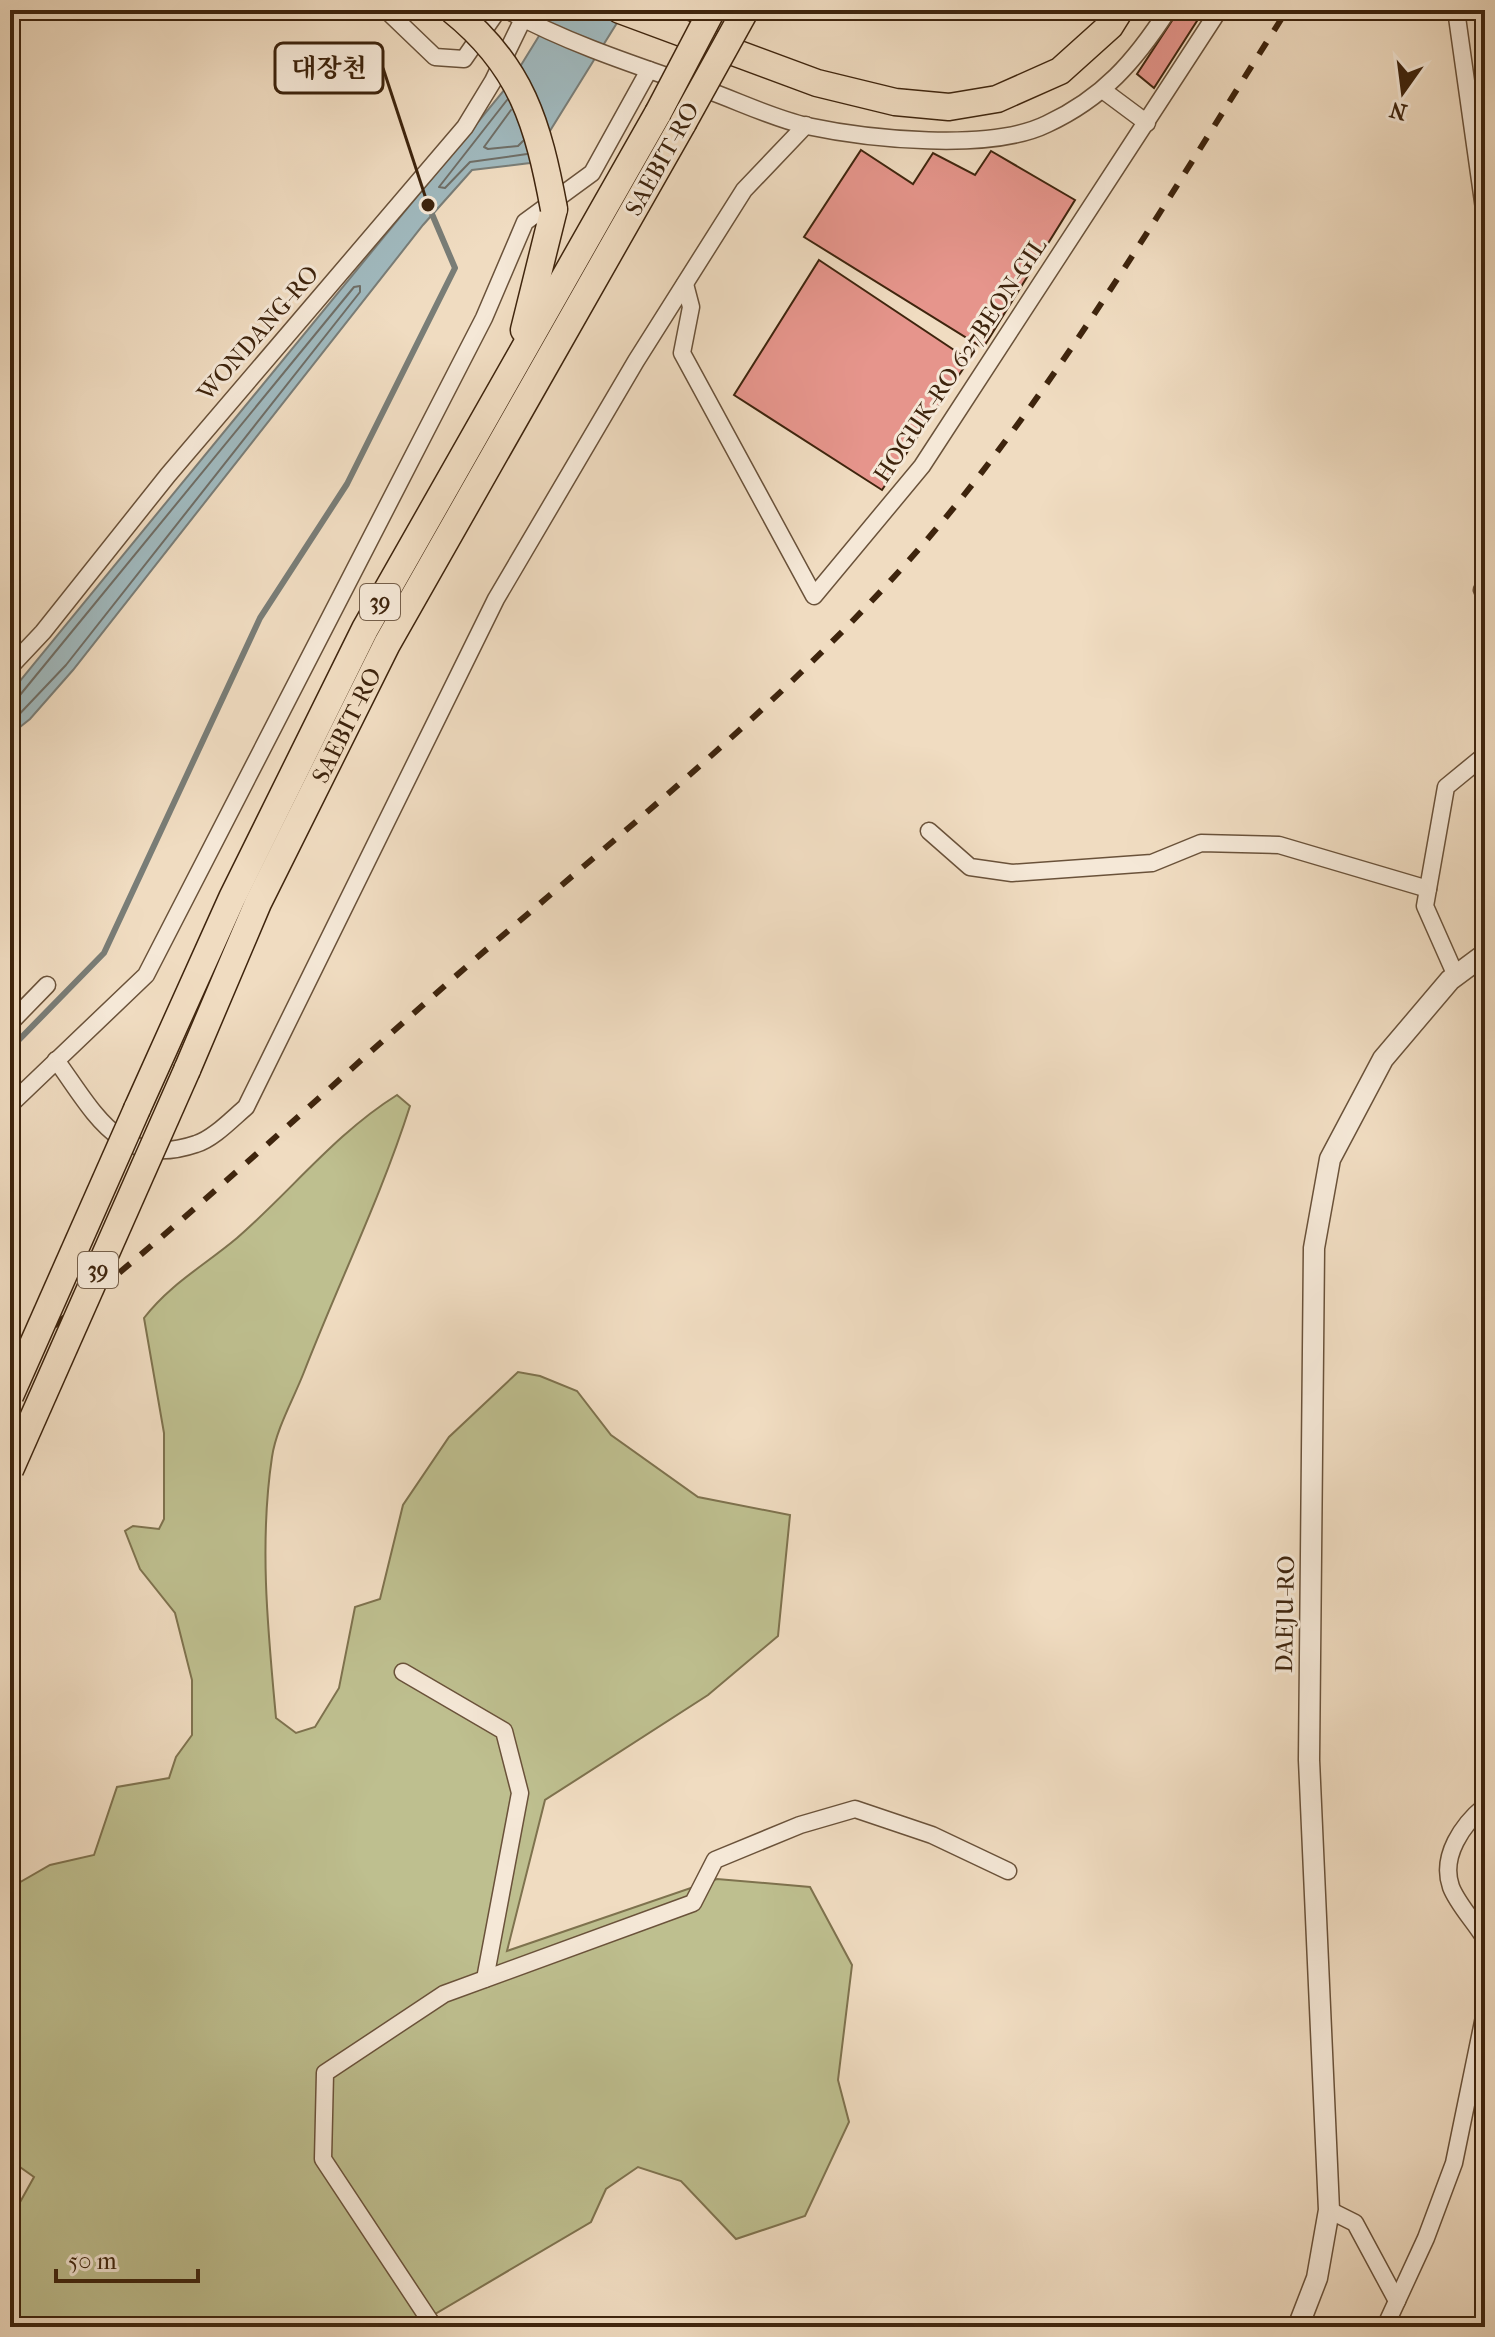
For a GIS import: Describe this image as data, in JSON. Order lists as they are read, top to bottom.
{
  "streets": {
    "highway": ["SAEBIT-RO", "39"],
    "street": ["WONDANG-RO", "HOGUK-RO 627BEON-GIL", "DAEJU-RO"]
  },
  "places": ["대장천"],
  "scale_bar": "50 m",
  "north": "bottom"
}
